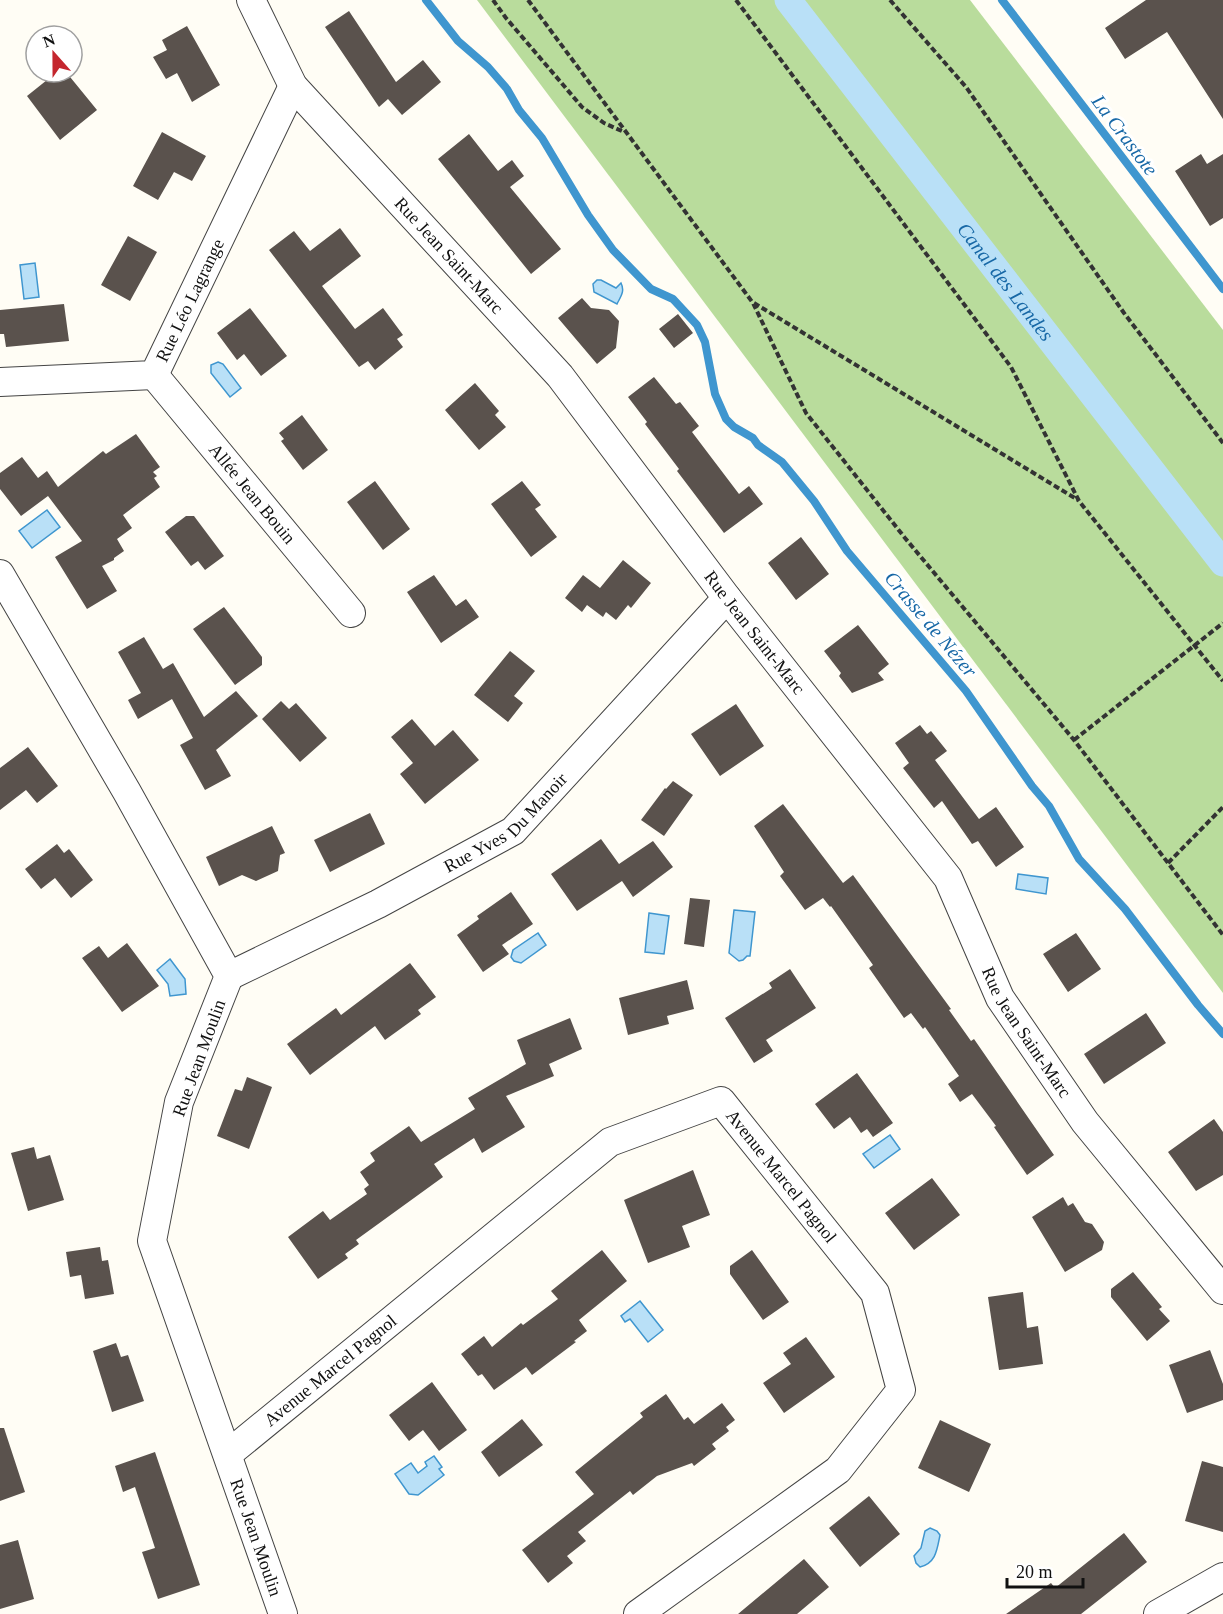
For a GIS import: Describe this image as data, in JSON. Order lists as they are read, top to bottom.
{
  "streets": {
    "street": [
      "Rue Jean Saint-Marc",
      "Rue Léo Lagrange",
      "Allée Jean Bouin",
      "Rue Yves Du Manoir",
      "Rue Jean Moulin",
      "Avenue Marcel Pagnol"
    ]
  },
  "crossings": [
    ["Rue Jean Saint-Marc", "Rue Léo Lagrange"],
    ["Rue Jean Saint-Marc", "Rue Yves Du Manoir"],
    ["Rue Léo Lagrange", "Allée Jean Bouin"],
    ["Rue Yves Du Manoir", "Rue Jean Moulin"],
    ["Rue Jean Moulin", "Avenue Marcel Pagnol"]
  ],
  "water": ["La Crastote", "Canal des Landes", "Crasse de Nézer"],
  "scale_bar": "20 m",
  "north": "top"
}
